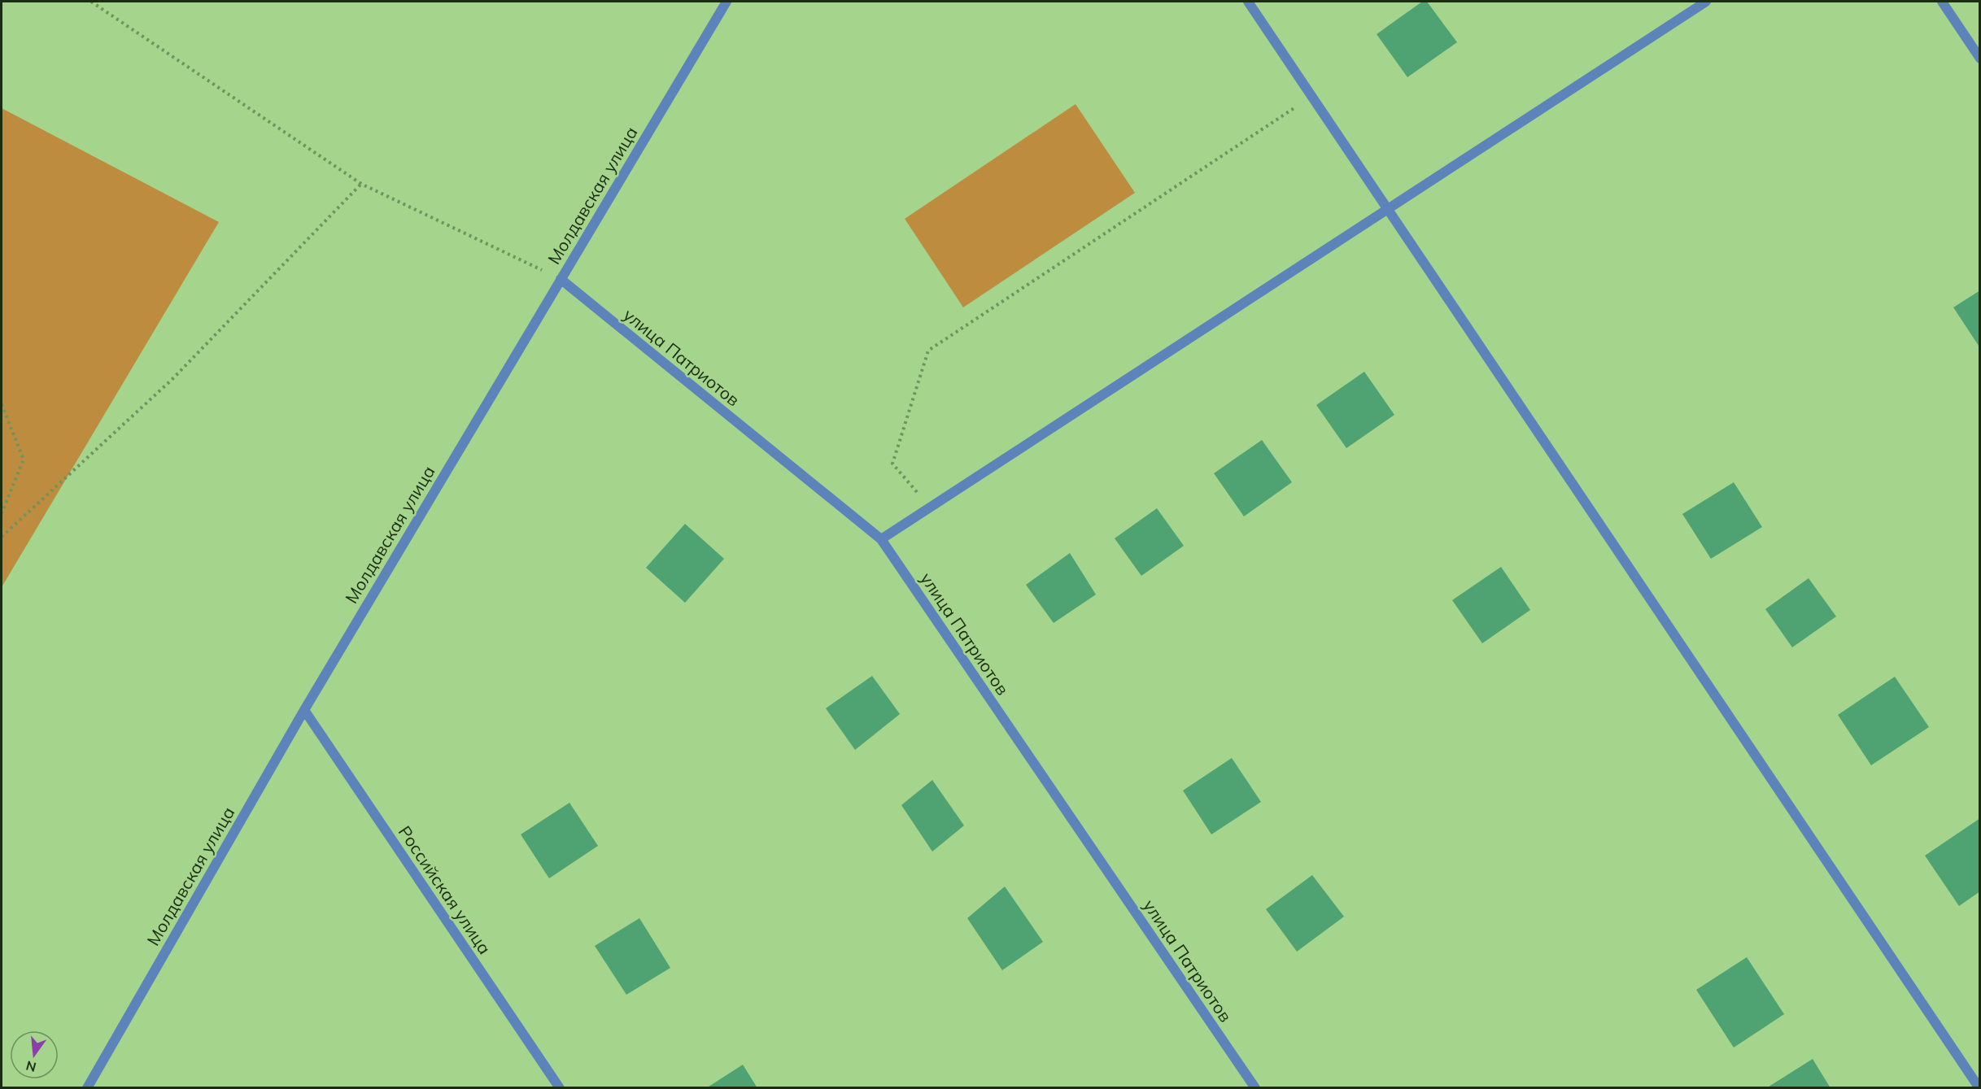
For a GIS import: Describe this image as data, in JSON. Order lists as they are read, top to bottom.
{
  "streets": {
    "street": ["Молдавская улица", "улица Патриотов", "Российская улица"]
  },
  "crossings": [
    ["Молдавская улица", "улица Патриотов"],
    ["Молдавская улица", "Российская улица"]
  ],
  "north": "bottom"
}
